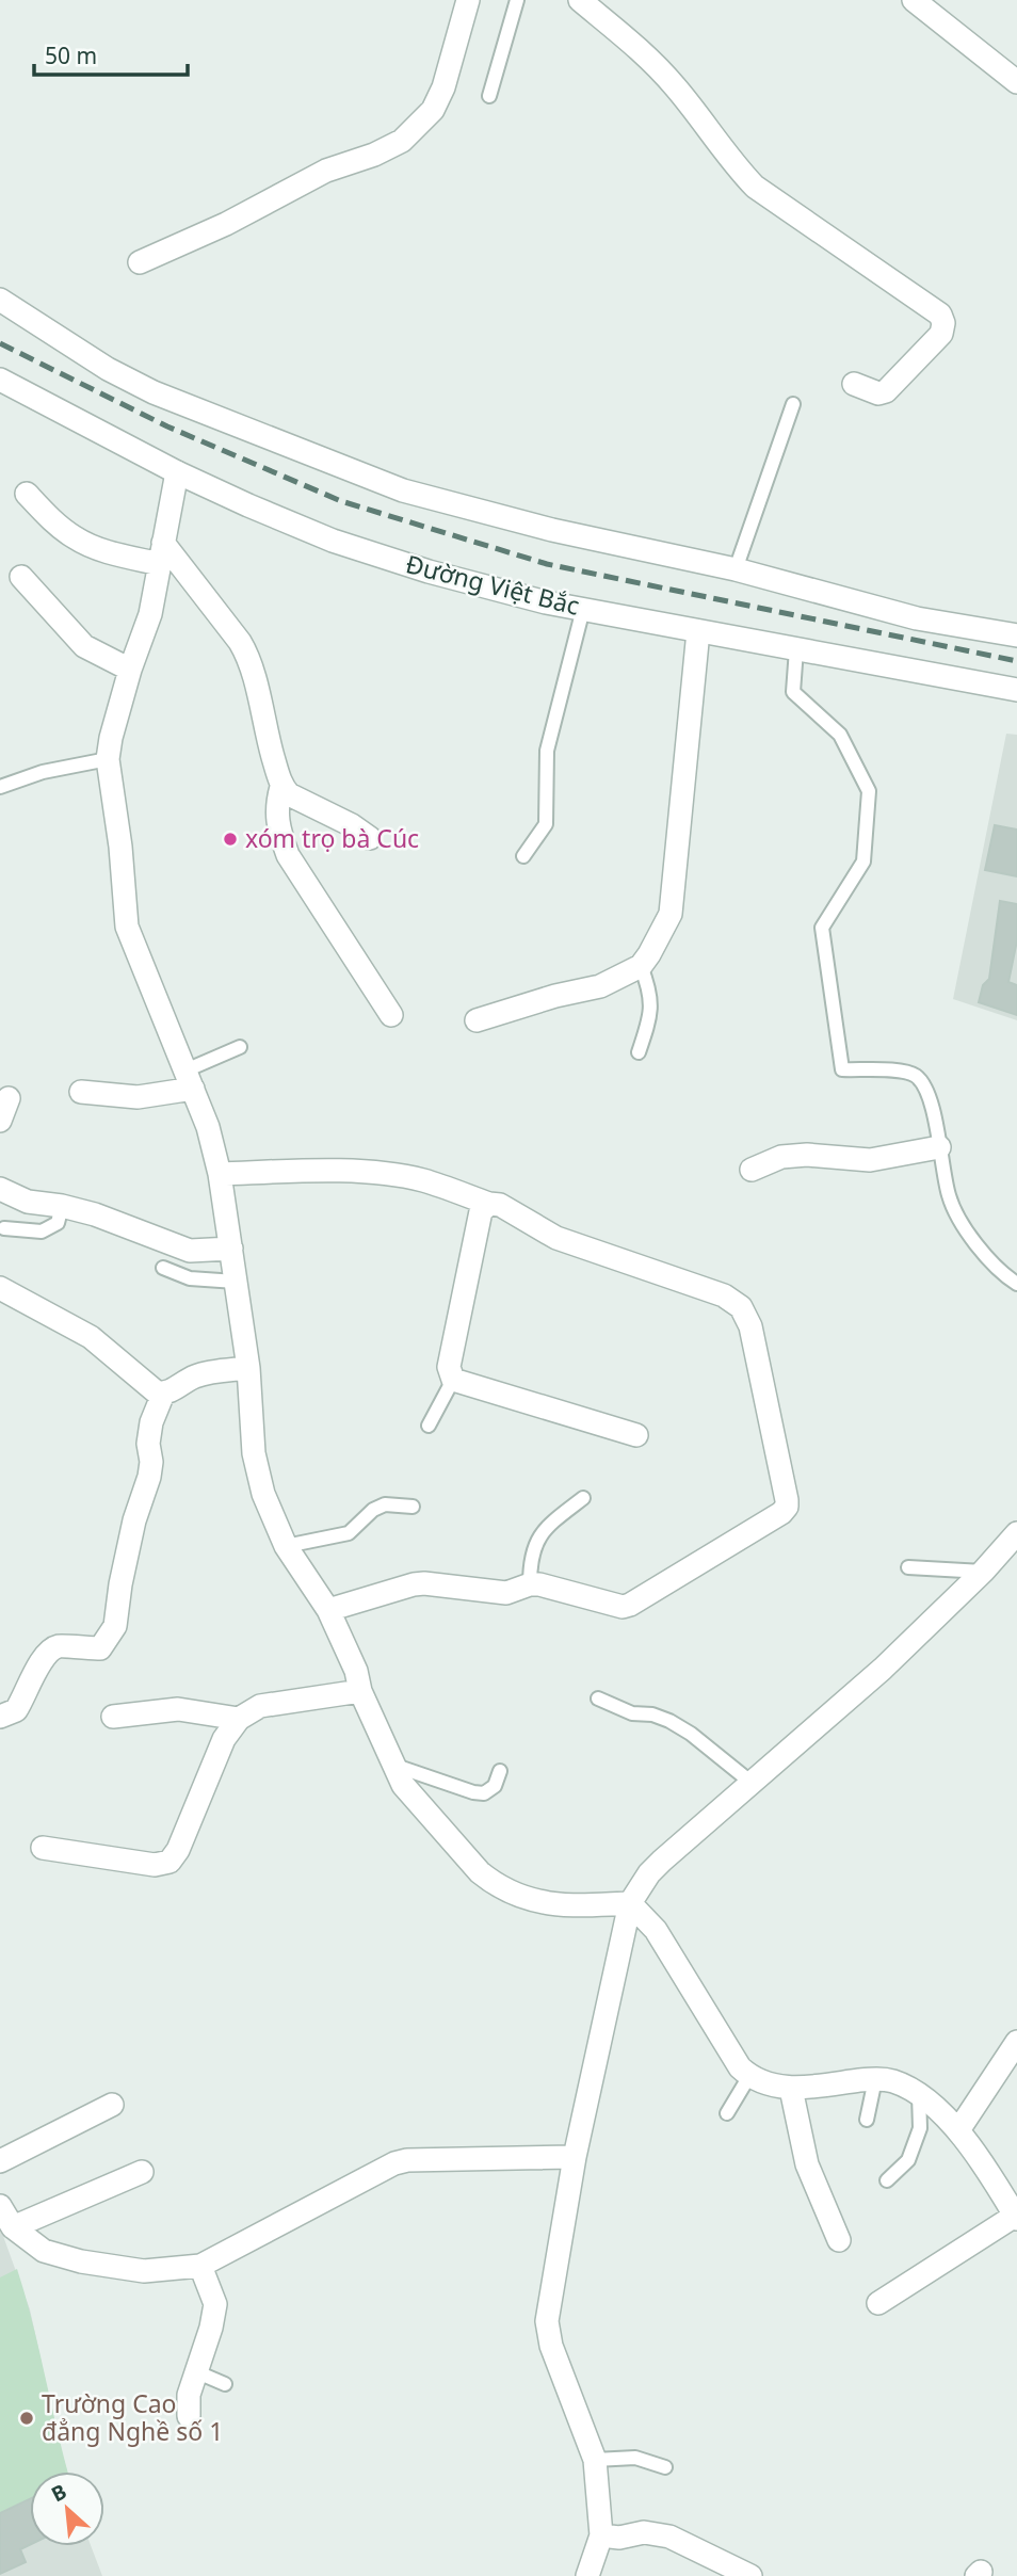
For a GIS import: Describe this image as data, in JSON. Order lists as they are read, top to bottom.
{
  "streets": {
    "street": ["Đường Việt Bắc"]
  },
  "places": ["xóm trọ bà Cúc", "Trường Cao đẳng Nghề số 1"],
  "scale_bar": "50 m",
  "north": "top left"
}
